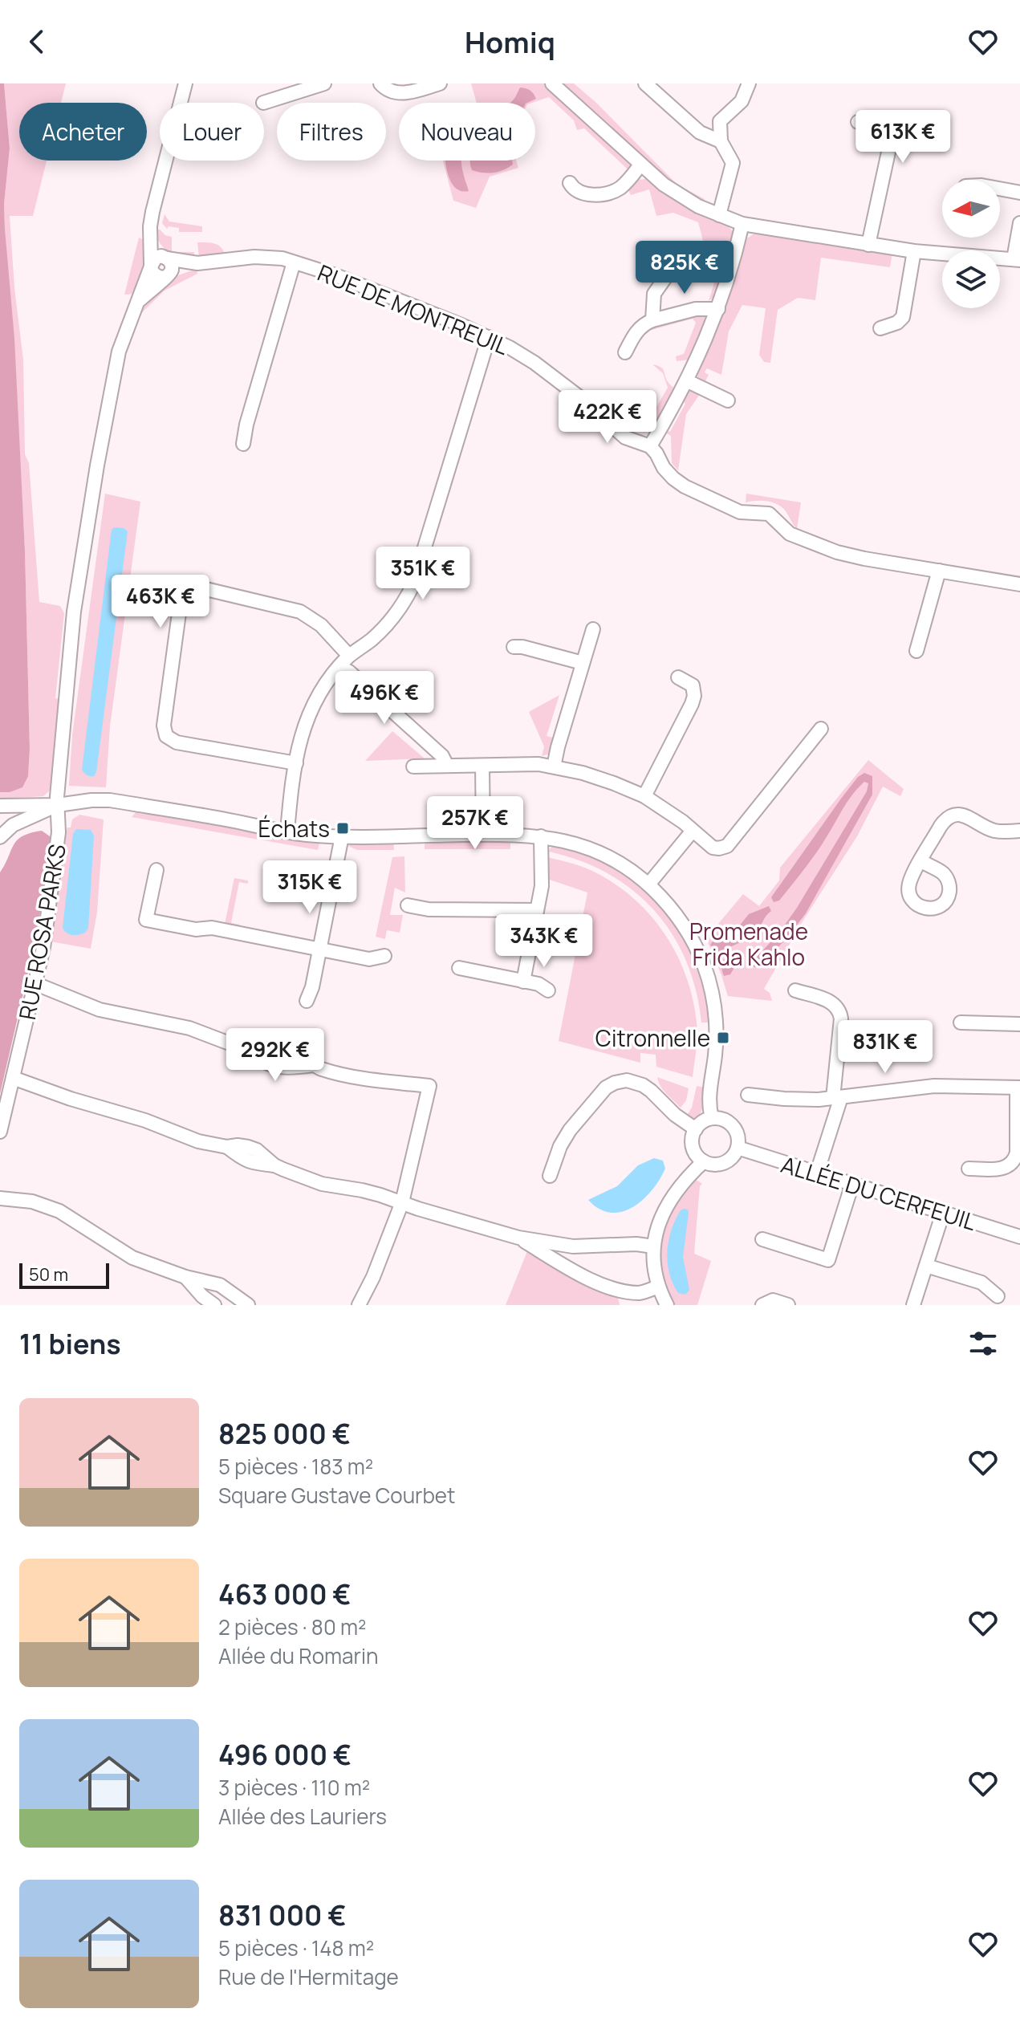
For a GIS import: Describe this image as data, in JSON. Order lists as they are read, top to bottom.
{
  "streets": {
    "street": ["RUE DE MONTREUIL", "RUE ROSA PARKS", "ALLÉE DU CERFEUIL"]
  },
  "crossings": [
    ["RUE DE MONTREUIL", "RUE ROSA PARKS"]
  ],
  "parks": ["Promenade Frida Kahlo"],
  "places": {
    "transit": ["Échats", "Citronnelle"]
  },
  "scale_bar": "50 m",
  "north": "left",
  "page": {
    "header": "Homiq",
    "chip": [
      "Acheter",
      "Louer",
      "Filtres",
      "Nouveau"
    ],
    "price": [
      "613K €",
      "825K €",
      "422K €",
      "351K €",
      "463K €",
      "496K €",
      "257K €",
      "315K €",
      "343K €",
      "831K €",
      "292K €"
    ],
    "scale": "50 m",
    "heading": "11 biens",
    "list": [
      {
        "name": "825 000 €",
        "note": "5 pièces · 183 m² · Square Gustave Courbet"
      },
      {
        "name": "463 000 €",
        "note": "2 pièces · 80 m² · Allée du Romarin"
      },
      {
        "name": "496 000 €",
        "note": "3 pièces · 110 m² · Allée des Lauriers"
      },
      {
        "name": "831 000 €",
        "note": "5 pièces · 148 m² · Rue de l'Hermitage"
      }
    ]
  }
}
